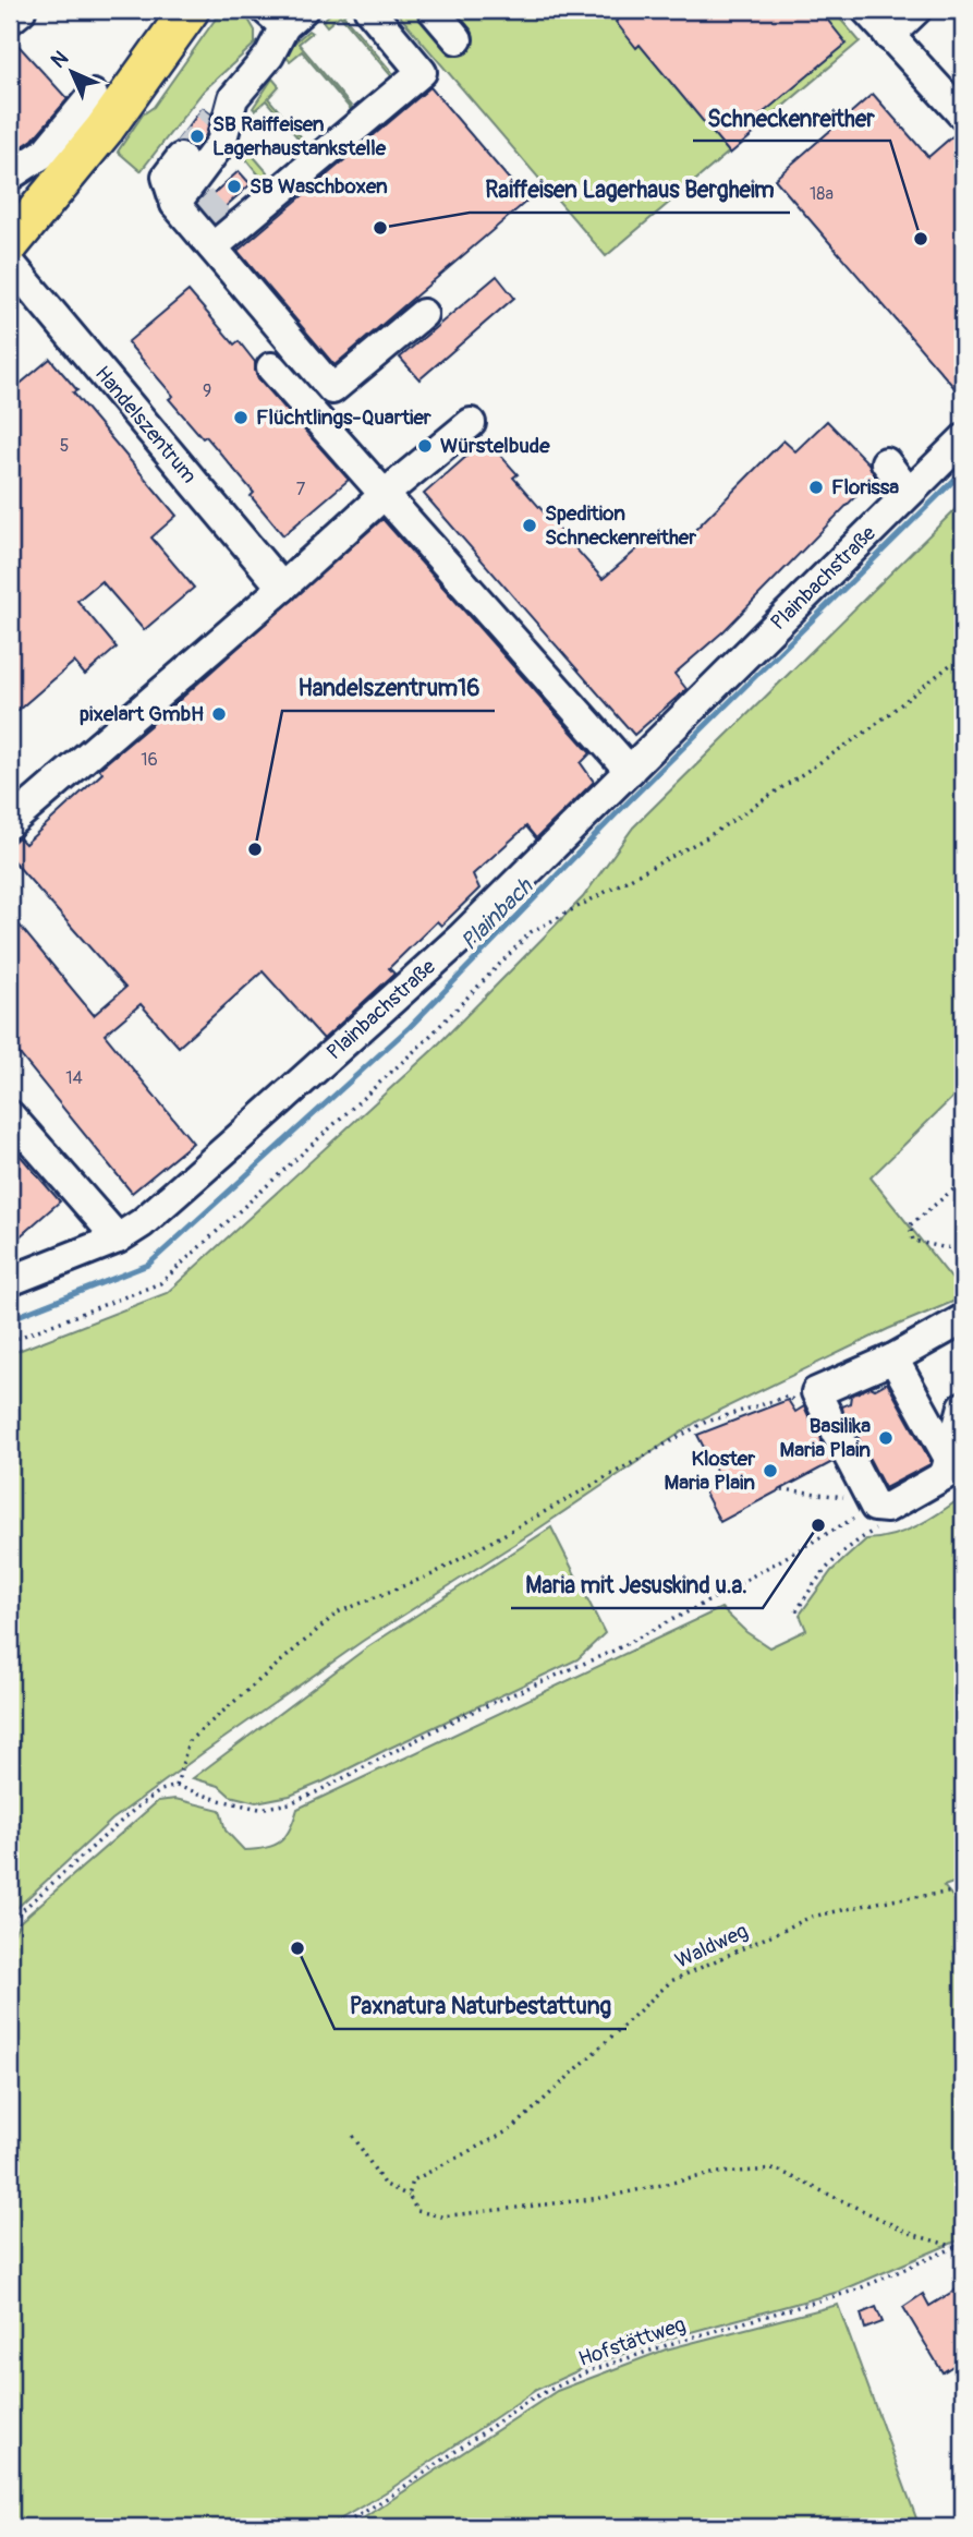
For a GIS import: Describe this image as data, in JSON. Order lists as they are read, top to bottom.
{
  "streets": {
    "street": ["Handelszentrum", "Plainbachstraße"],
    "path": ["Waldweg", "Hofstättweg"]
  },
  "water": ["Plainbach"],
  "places": [
    "SB Raiffeisen Lagerhaustankstelle",
    "SB Waschboxen",
    "Raiffeisen Lagerhaus Bergheim",
    "Schneckenreither",
    "Flüchtlings-Quartier",
    "Würstelbude",
    "Florissa",
    "Spedition Schneckenreither",
    "pixelart GmbH",
    "Handelszentrum16",
    "Basilika Maria Plain",
    "Kloster Maria Plain",
    "Maria mit Jesuskind u.a.",
    "Paxnatura Naturbestattung"
  ],
  "house_numbers": [
    "18a",
    "9",
    "5",
    "7",
    "16",
    "14"
  ],
  "north": "top left"
}
